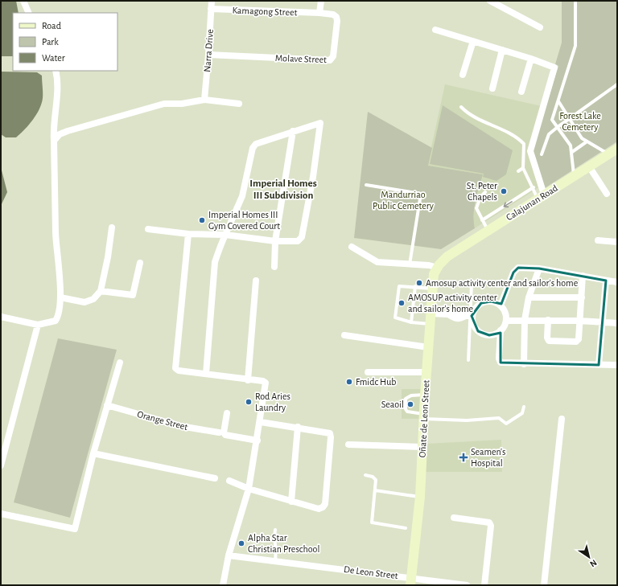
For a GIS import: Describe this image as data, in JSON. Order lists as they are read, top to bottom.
{
  "streets": {
    "main road": ["Calajunan Road", "Oñate de Leon Street"],
    "street": [
      "Kamagong Street",
      "Narra Drive",
      "Molave Street",
      "Orange Street",
      "De Leon Street"
    ]
  },
  "crossings": [
    ["Kamagong Street", "Narra Drive"],
    ["Kamagong Street", "Molave Street"],
    ["Narra Drive", "Molave Street"],
    ["Calajunan Road", "Oñate de Leon Street"],
    ["Oñate de Leon Street", "De Leon Street"]
  ],
  "districts": ["Imperial Homes III Subdivision"],
  "parks": ["Forest Lake Cemetery", "Mandurriao Public Cemetery"],
  "places": {
    "other": [
      "St. Peter Chapels",
      "Imperial Homes III Gym Covered Court",
      "Amosup activity center and sailor's home",
      "AMOSUP activity center and sailor's home",
      "Fmidc Hub",
      "Rod Aries Laundry",
      "Seaoil",
      "Alpha Star Christian Preschool"
    ],
    "health": ["Seamen's Hospital"]
  },
  "legend": ["Road", "Park", "Water"],
  "north": "bottom right"
}
